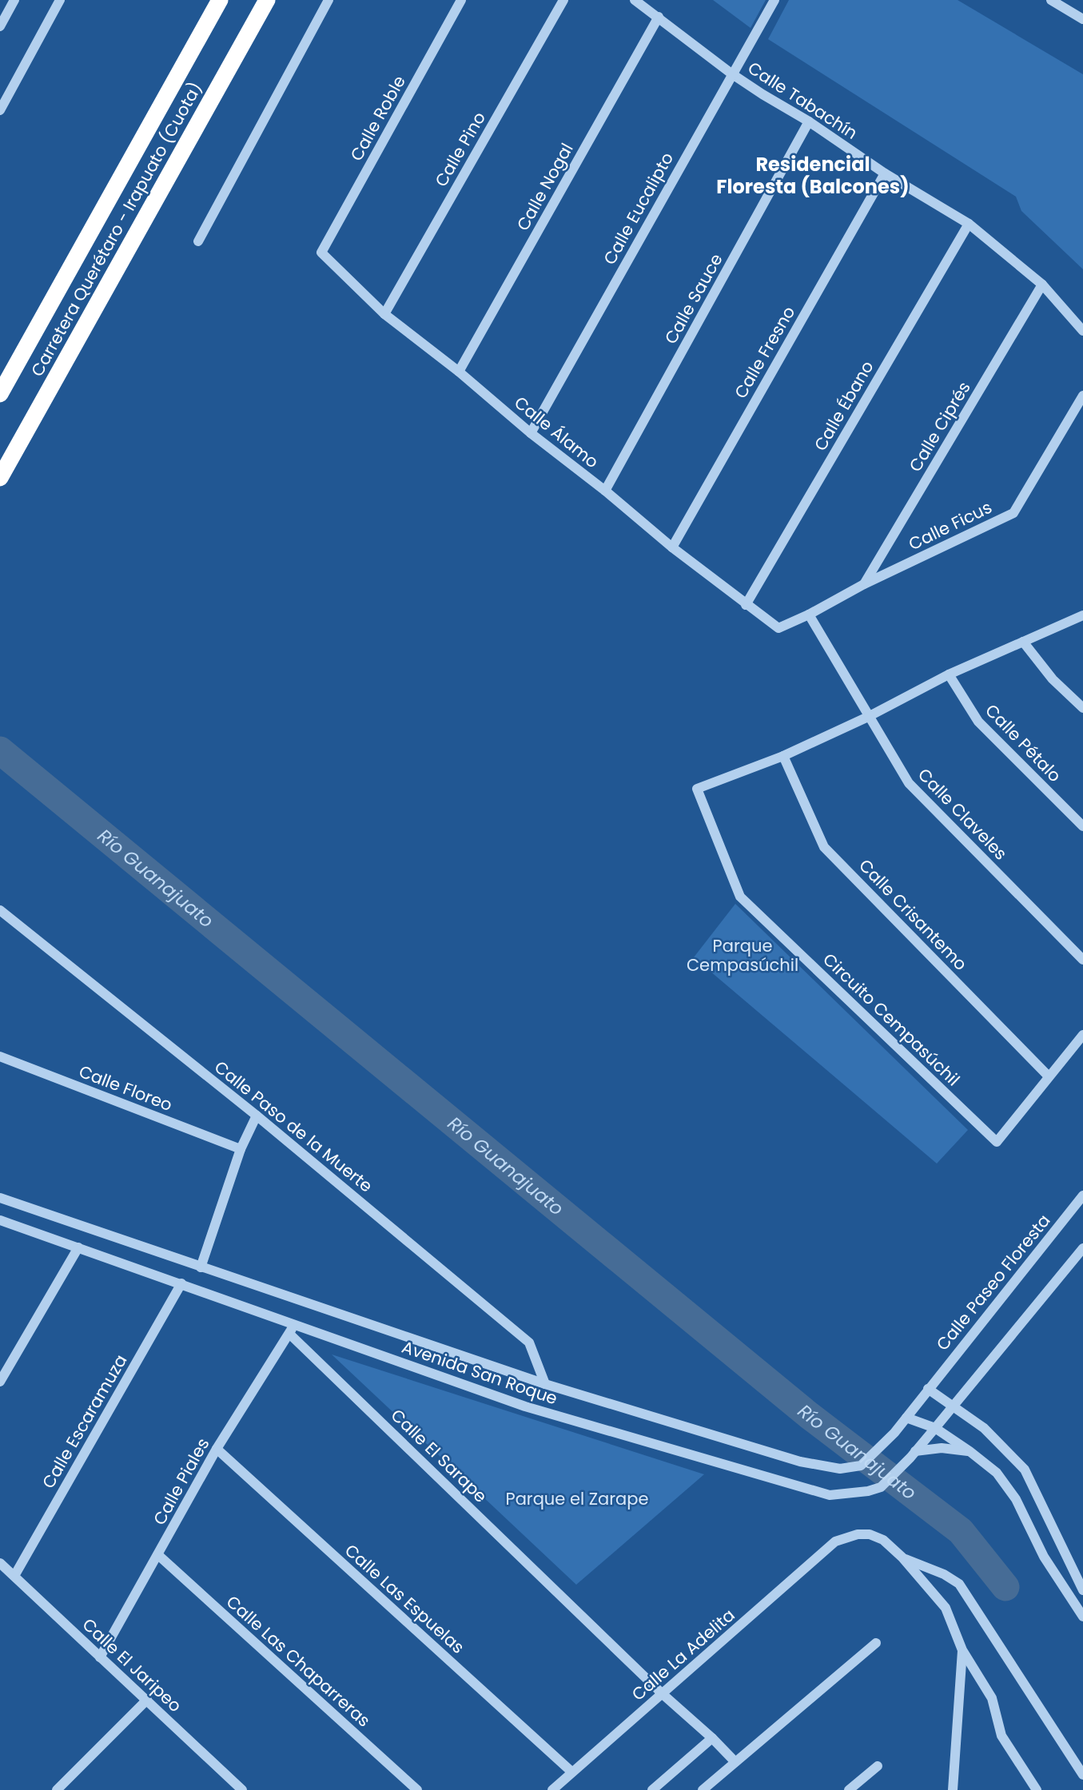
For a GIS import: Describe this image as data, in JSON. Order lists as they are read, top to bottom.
{
  "streets": {
    "highway": ["Carretera Querétaro - Irapuato (Cuota)"],
    "street": [
      "Calle Tabachín",
      "Calle Roble",
      "Calle Pino",
      "Calle Nogal",
      "Calle Eucalipto",
      "Calle Sauce",
      "Calle Fresno",
      "Calle Ébano",
      "Calle Ciprés",
      "Calle Álamo",
      "Calle Ficus",
      "Calle Pétalo",
      "Calle Claveles",
      "Calle Crisantemo",
      "Circuito Cempasúchil",
      "Calle Floreo",
      "Calle Paso de la Muerte",
      "Calle Paseo Floresta",
      "Avenida San Roque",
      "Calle Escaramuza",
      "Calle El Sarape",
      "Calle Piales",
      "Calle Las Espuelas",
      "Calle La Adelita",
      "Calle Las Chaparreras",
      "Calle El Jaripeo"
    ]
  },
  "crossings": [
    ["Calle Tabachín", "Calle Nogal"],
    ["Calle Tabachín", "Calle Eucalipto"],
    ["Calle Tabachín", "Calle Sauce"],
    ["Calle Tabachín", "Calle Fresno"],
    ["Calle Tabachín", "Calle Ébano"],
    ["Calle Tabachín", "Calle Ciprés"],
    ["Calle Roble", "Calle Álamo"],
    ["Calle Pino", "Calle Álamo"],
    ["Calle Nogal", "Calle Álamo"],
    ["Calle Eucalipto", "Calle Álamo"],
    ["Calle Sauce", "Calle Álamo"],
    ["Calle Fresno", "Calle Álamo"],
    ["Calle Ébano", "Calle Álamo"],
    ["Calle Ciprés", "Calle Ficus"],
    ["Calle Álamo", "Calle Ficus"],
    ["Calle Ficus", "Calle Claveles"],
    ["Calle Pétalo", "Circuito Cempasúchil"],
    ["Calle Claveles", "Circuito Cempasúchil"],
    ["Calle Crisantemo", "Circuito Cempasúchil"],
    ["Calle Paso de la Muerte", "Avenida San Roque"],
    ["Calle Paseo Floresta", "Avenida San Roque"],
    ["Avenida San Roque", "Calle Escaramuza"],
    ["Avenida San Roque", "Calle Piales"],
    ["Calle Escaramuza", "Calle El Jaripeo"],
    ["Calle El Sarape", "Calle Piales"],
    ["Calle El Sarape", "Calle La Adelita"],
    ["Calle Piales", "Calle Las Espuelas"],
    ["Calle Piales", "Calle Las Chaparreras"],
    ["Calle Piales", "Calle El Jaripeo"],
    ["Calle Las Espuelas", "Calle La Adelita"]
  ],
  "districts": ["Residencial Floresta (Balcones)"],
  "water": ["Río Guanajuato"],
  "parks": ["Parque Cempasúchil", "Parque el Zarape"]
}
